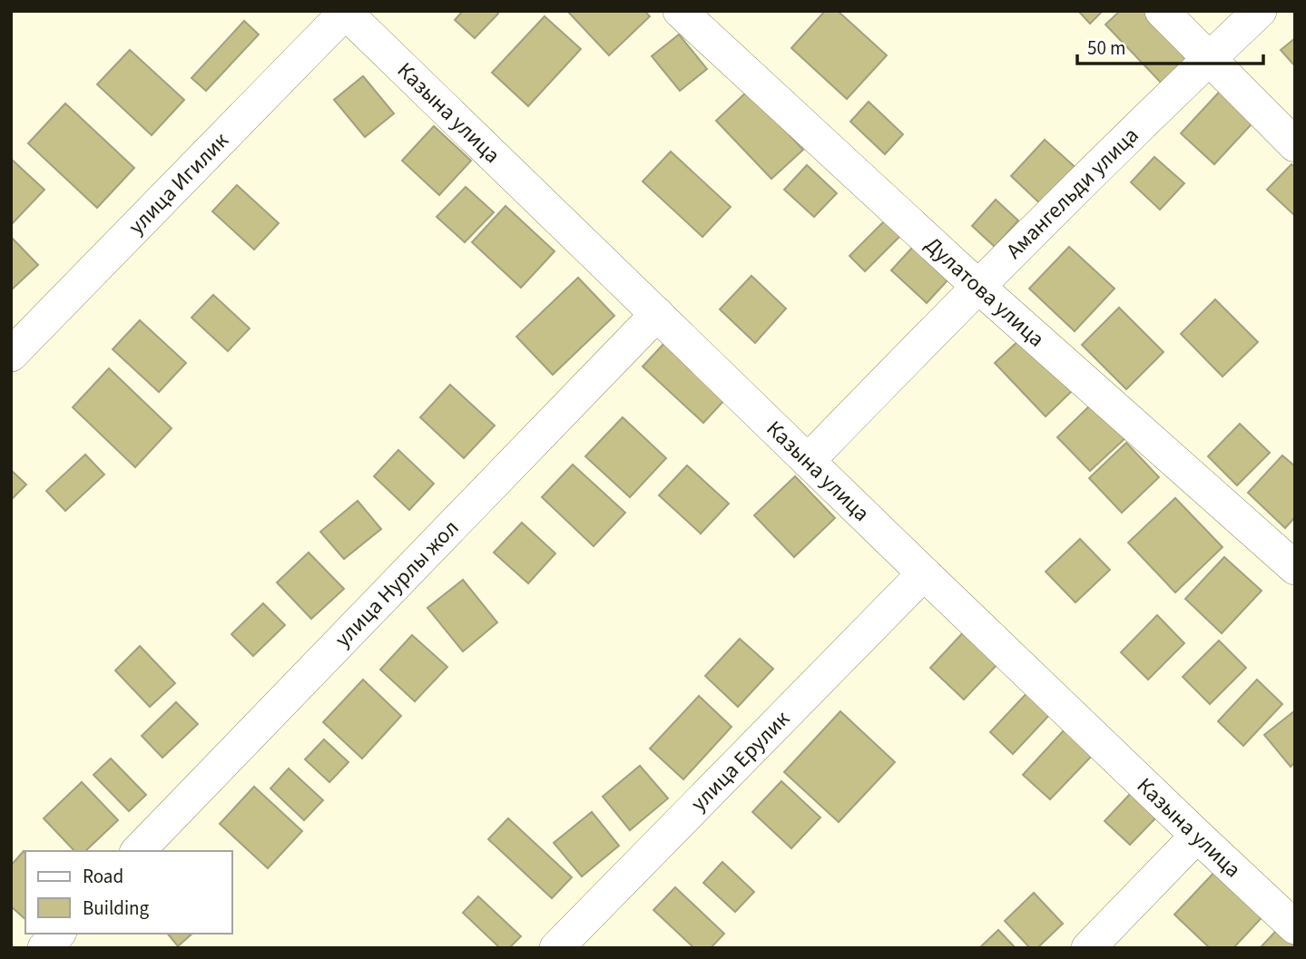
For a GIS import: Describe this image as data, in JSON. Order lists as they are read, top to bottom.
{
  "streets": {
    "street": [
      "Казына улица",
      "улица Игилик",
      "Амангельди улица",
      "Дулатова улица",
      "улица Нурлы жол",
      "улица Ерулик"
    ]
  },
  "crossings": [
    ["Казына улица", "улица Игилик"],
    ["Казына улица", "Амангельди улица"],
    ["Казына улица", "улица Нурлы жол"],
    ["Казына улица", "улица Ерулик"],
    ["Амангельди улица", "Дулатова улица"]
  ],
  "legend": ["Road", "Building"],
  "scale_bar": "50 m"
}
